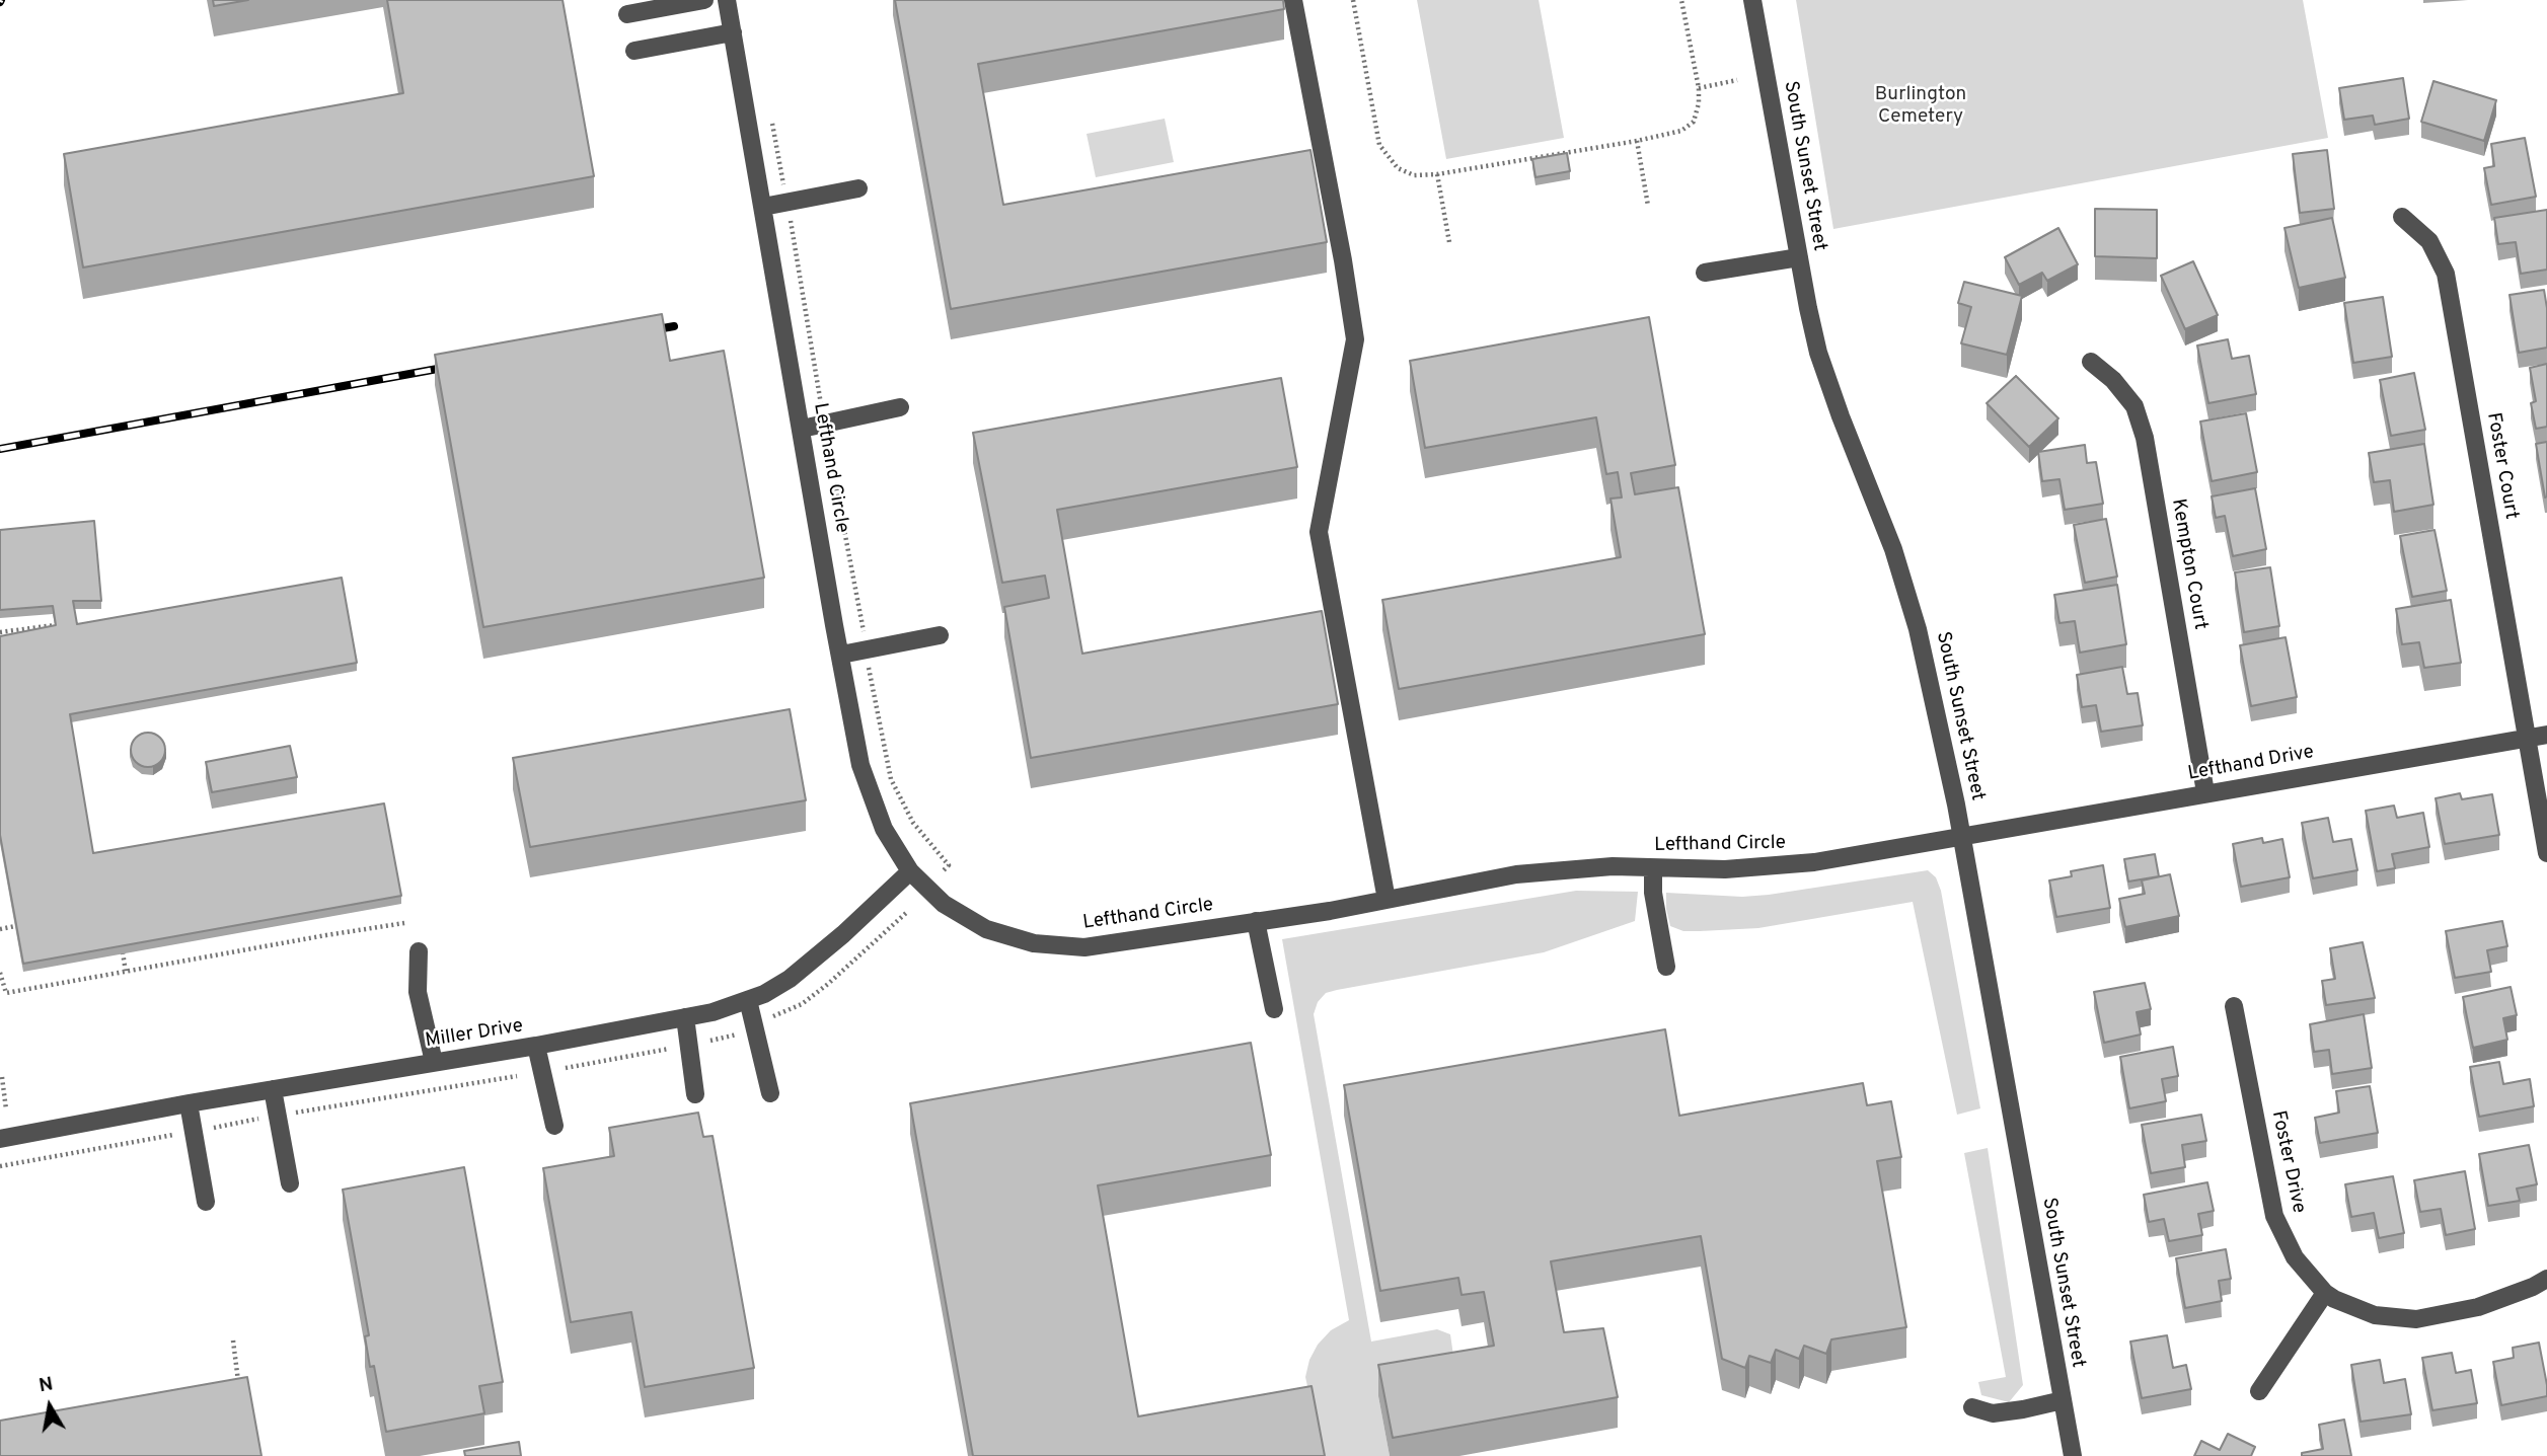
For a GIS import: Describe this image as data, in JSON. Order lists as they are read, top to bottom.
{
  "streets": {
    "street": [
      "South Sunset Street",
      "Foster Court",
      "Lefthand Circle",
      "Kempton Court",
      "Lefthand Drive",
      "Miller Drive",
      "Foster Drive"
    ]
  },
  "crossings": [
    ["South Sunset Street", "Lefthand Circle"],
    ["South Sunset Street", "Lefthand Drive"],
    ["Foster Court", "Lefthand Drive"],
    ["Lefthand Circle", "Lefthand Drive"],
    ["Lefthand Circle", "Miller Drive"],
    ["Kempton Court", "Lefthand Drive"]
  ],
  "parks": ["Burlington Cemetery"],
  "north": "top"
}
